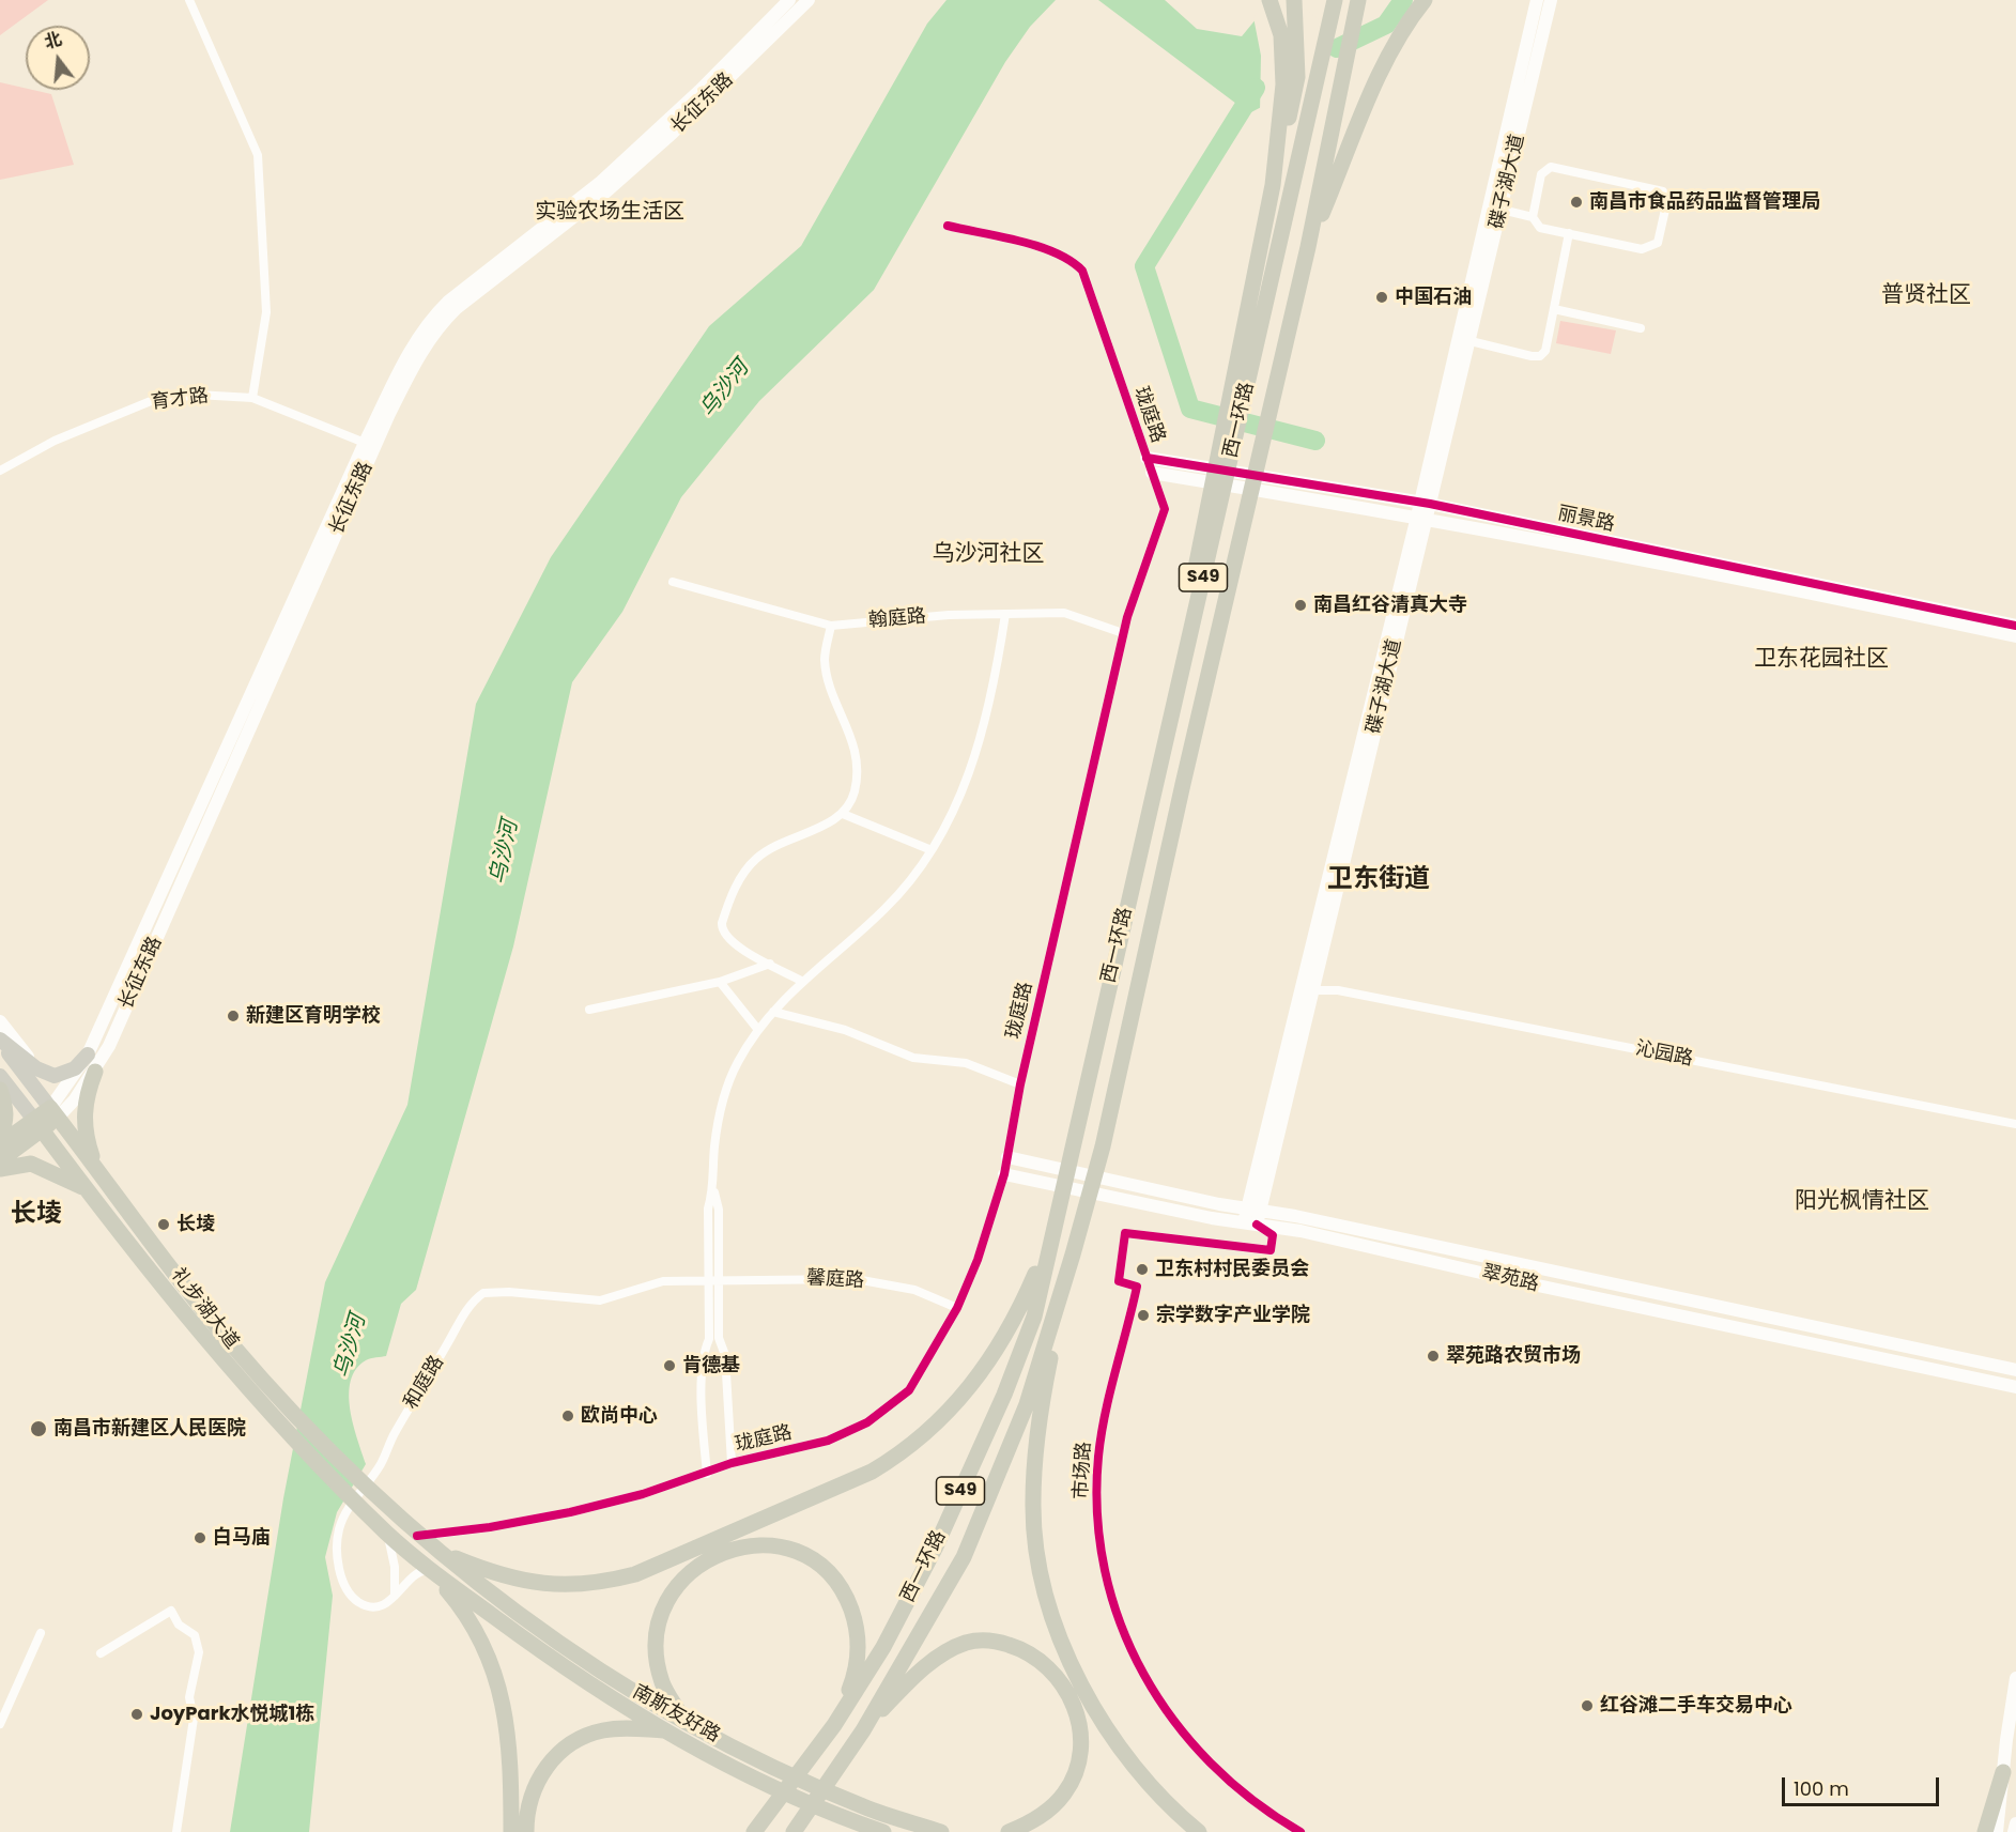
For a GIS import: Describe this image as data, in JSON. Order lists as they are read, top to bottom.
{
  "streets": {
    "highway": [
      "西一环路",
      "S49",
      "礼步湖大道",
      "南斯友好路"
    ],
    "main road": [
      "长征东路",
      "碟子湖大道",
      "丽景路",
      "翠苑路"
    ],
    "street": [
      "育才路",
      "珑庭路",
      "翰庭路",
      "沁园路",
      "馨庭路",
      "和庭路",
      "市场路"
    ]
  },
  "crossings": [
    ["长征东路", "育才路"],
    ["长征东路", "礼步湖大道"],
    ["碟子湖大道", "丽景路"],
    ["碟子湖大道", "沁园路"],
    ["碟子湖大道", "翠苑路"],
    ["碟子湖大道", "市场路"],
    ["珑庭路", "丽景路"],
    ["珑庭路", "翰庭路"],
    ["珑庭路", "翠苑路"],
    ["珑庭路", "馨庭路"],
    ["珑庭路", "礼步湖大道"],
    ["翠苑路", "市场路"],
    ["馨庭路", "和庭路"],
    ["礼步湖大道", "和庭路"],
    ["礼步湖大道", "南斯友好路"],
    ["和庭路", "南斯友好路"]
  ],
  "districts": [
    "实验农场生活区",
    "普贤社区",
    "乌沙河社区",
    "卫东花园社区",
    "卫东街道",
    "阳光枫情社区",
    "长堎"
  ],
  "water": ["乌沙河"],
  "places": [
    "南昌市食品药品监督管理局",
    "中国石油",
    "南昌红谷清真大寺",
    "新建区育明学校",
    "长堎",
    "卫东村村民委员会",
    "宗学数字产业学院",
    "翠苑路农贸市场",
    "肯德基",
    "欧尚中心",
    "南昌市新建区人民医院",
    "白马庙",
    "红谷滩二手车交易中心",
    "JoyPark水悦城1栋"
  ],
  "scale_bar": "100 m",
  "north": "top"
}
